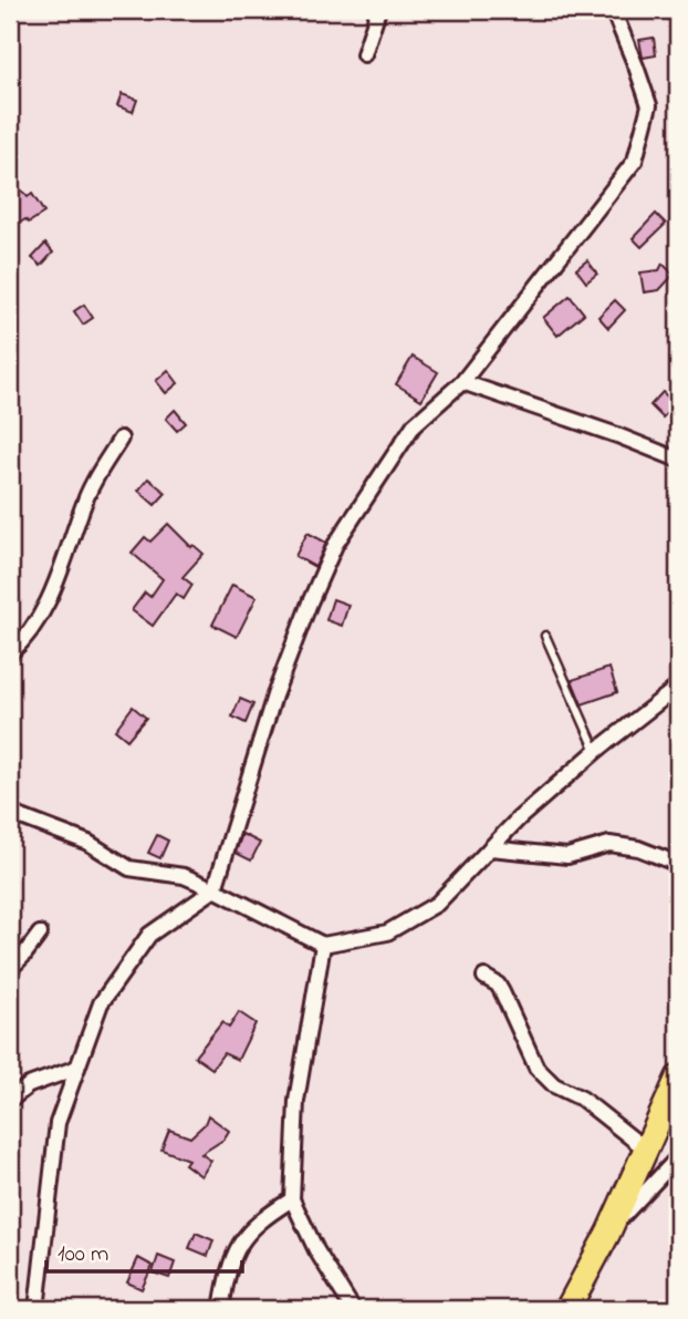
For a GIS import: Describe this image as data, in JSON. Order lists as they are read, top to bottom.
{
  "scale_bar": "100 m"
}
